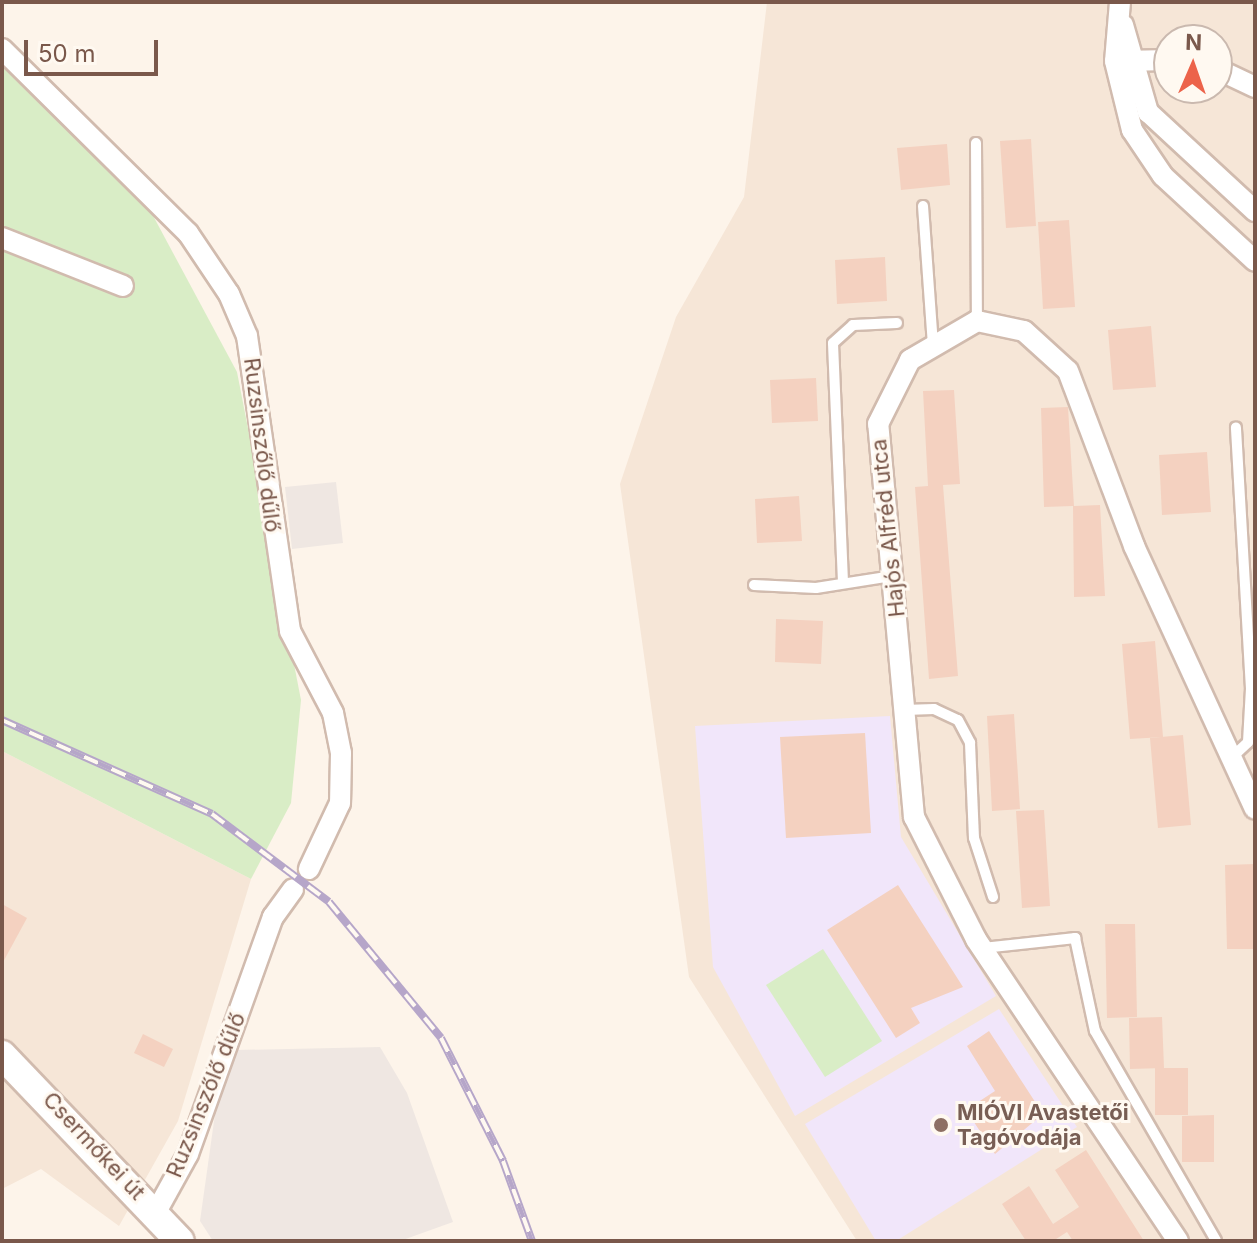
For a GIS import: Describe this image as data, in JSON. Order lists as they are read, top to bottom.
{
  "streets": {
    "main road": ["Csermőkei út"],
    "street": ["Ruzsinszőlő dűlő", "Hajós Alfréd utca"]
  },
  "crossings": [
    ["Ruzsinszőlő dűlő", "Csermőkei út"]
  ],
  "places": ["MIÓVI Avastetői Tagóvodája"],
  "scale_bar": "50 m",
  "north": "top"
}
